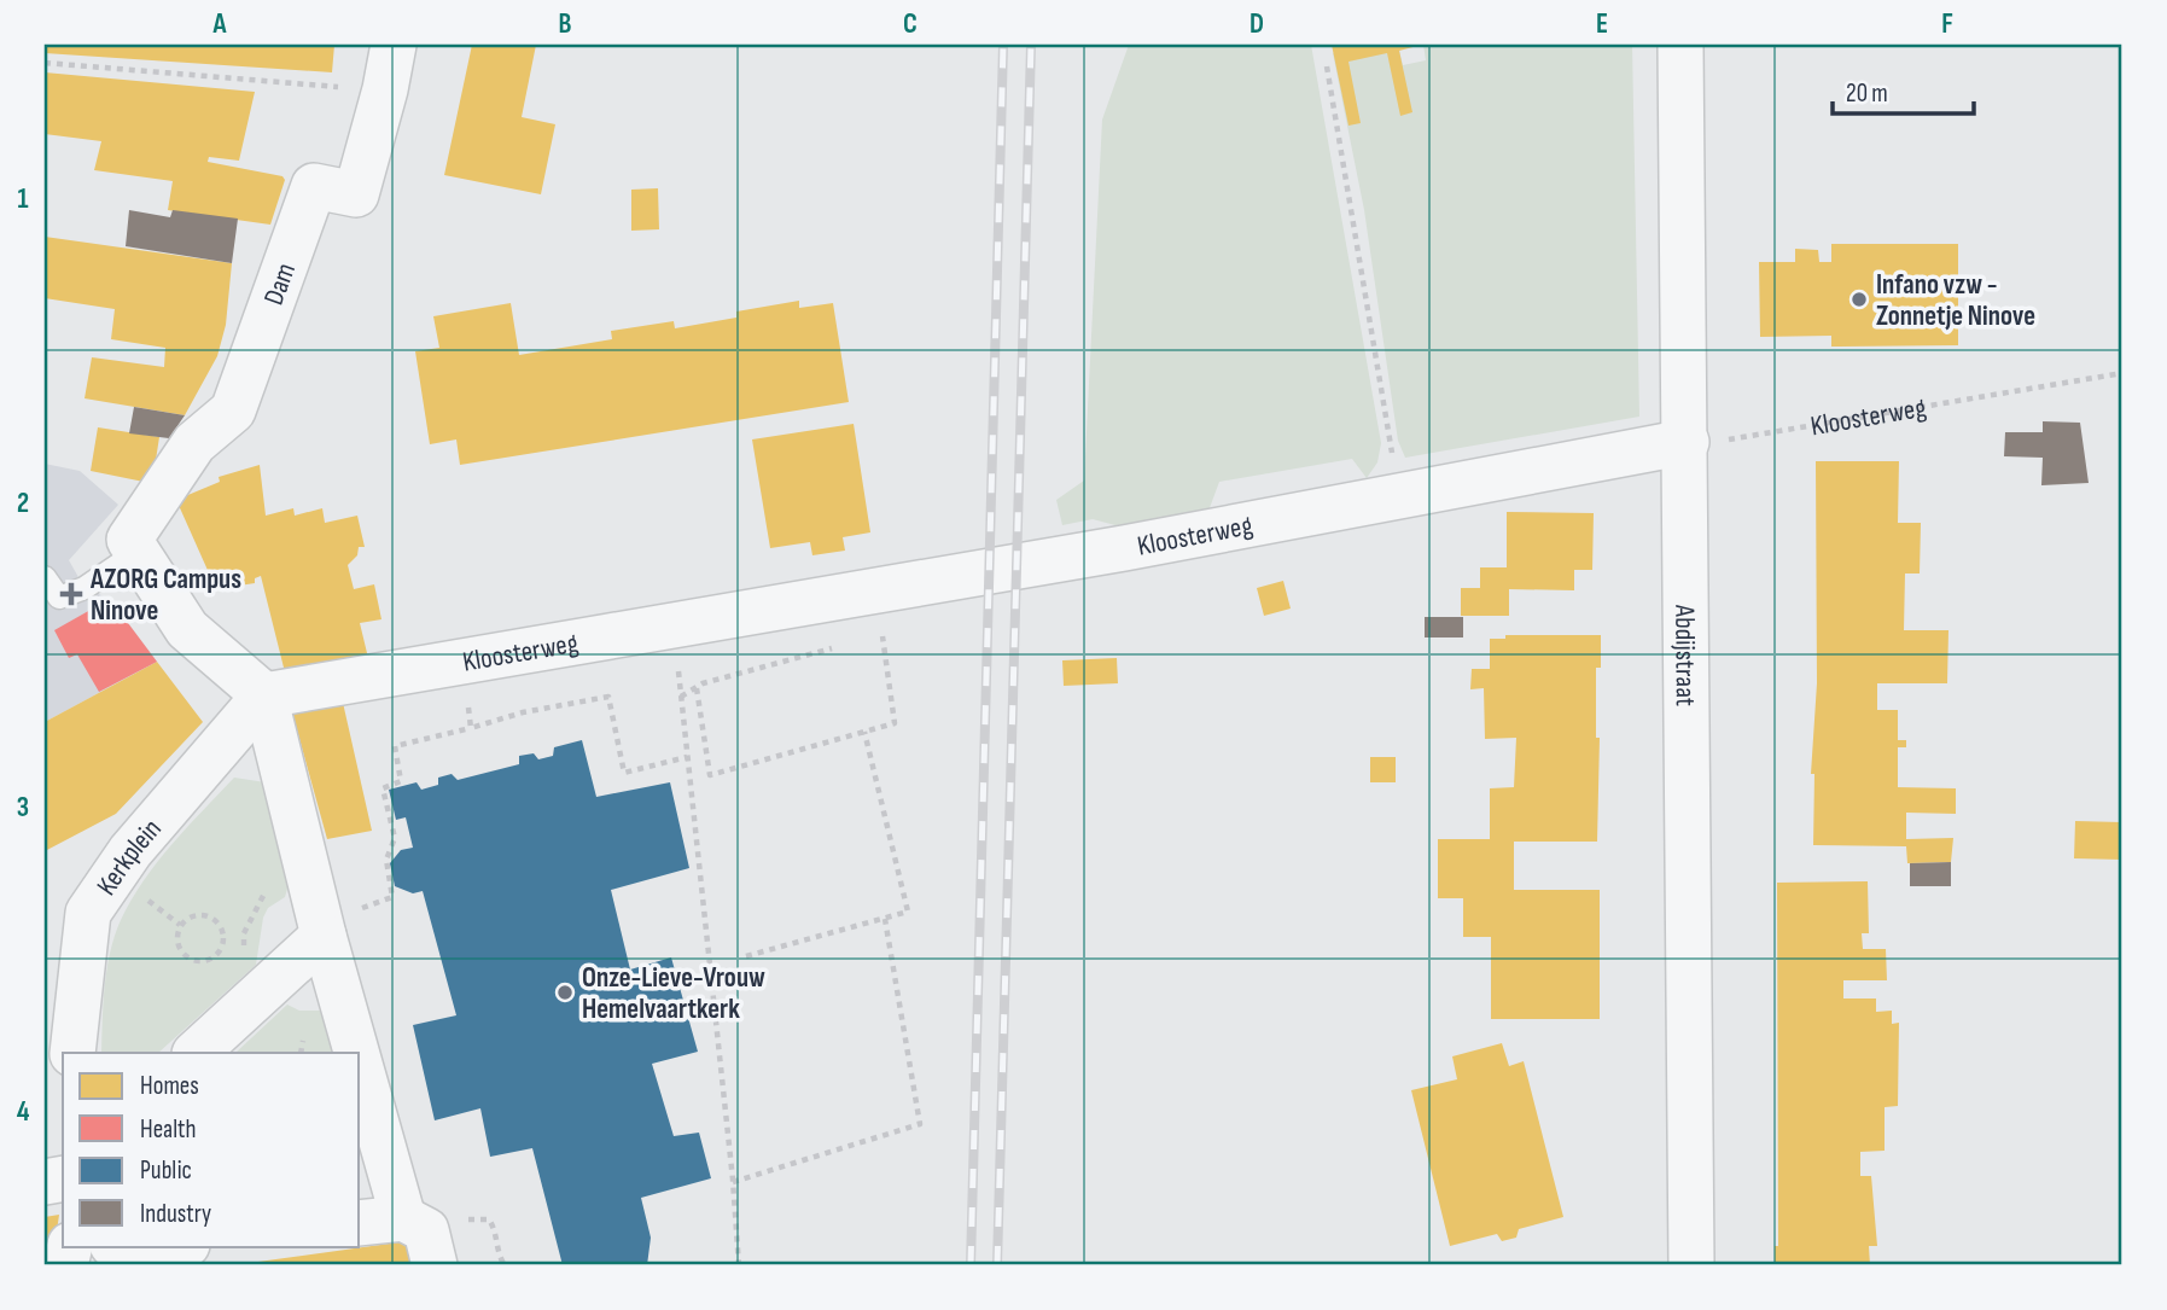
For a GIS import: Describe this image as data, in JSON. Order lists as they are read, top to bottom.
{
  "streets": {
    "street": [
      "Dam",
      "Kloosterweg",
      "Abdijstraat",
      "Kerkplein"
    ]
  },
  "crossings": [
    ["Kloosterweg", "Abdijstraat"],
    ["Kloosterweg", "Kerkplein"]
  ],
  "places": {
    "other": ["Infano vzw - Zonnetje Ninove", "Onze-Lieve-Vrouw Hemelvaartkerk"],
    "health": ["AZORG Campus Ninove"]
  },
  "legend": [
    "Homes",
    "Health",
    "Public",
    "Industry"
  ],
  "scale_bar": "20 m",
  "grid": {
    "columns": [
      "A",
      "B",
      "C",
      "D",
      "E",
      "F"
    ],
    "rows": [
      "1",
      "2",
      "3",
      "4"
    ]
  }
}
